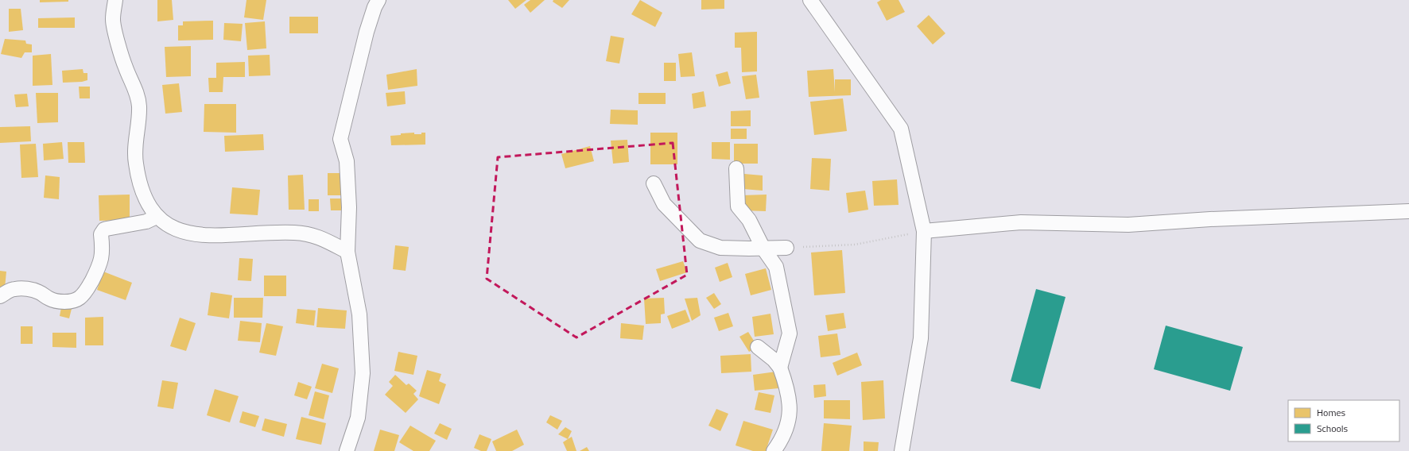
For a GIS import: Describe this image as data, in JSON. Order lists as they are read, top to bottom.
{
  "legend": ["Homes", "Schools"]
}
